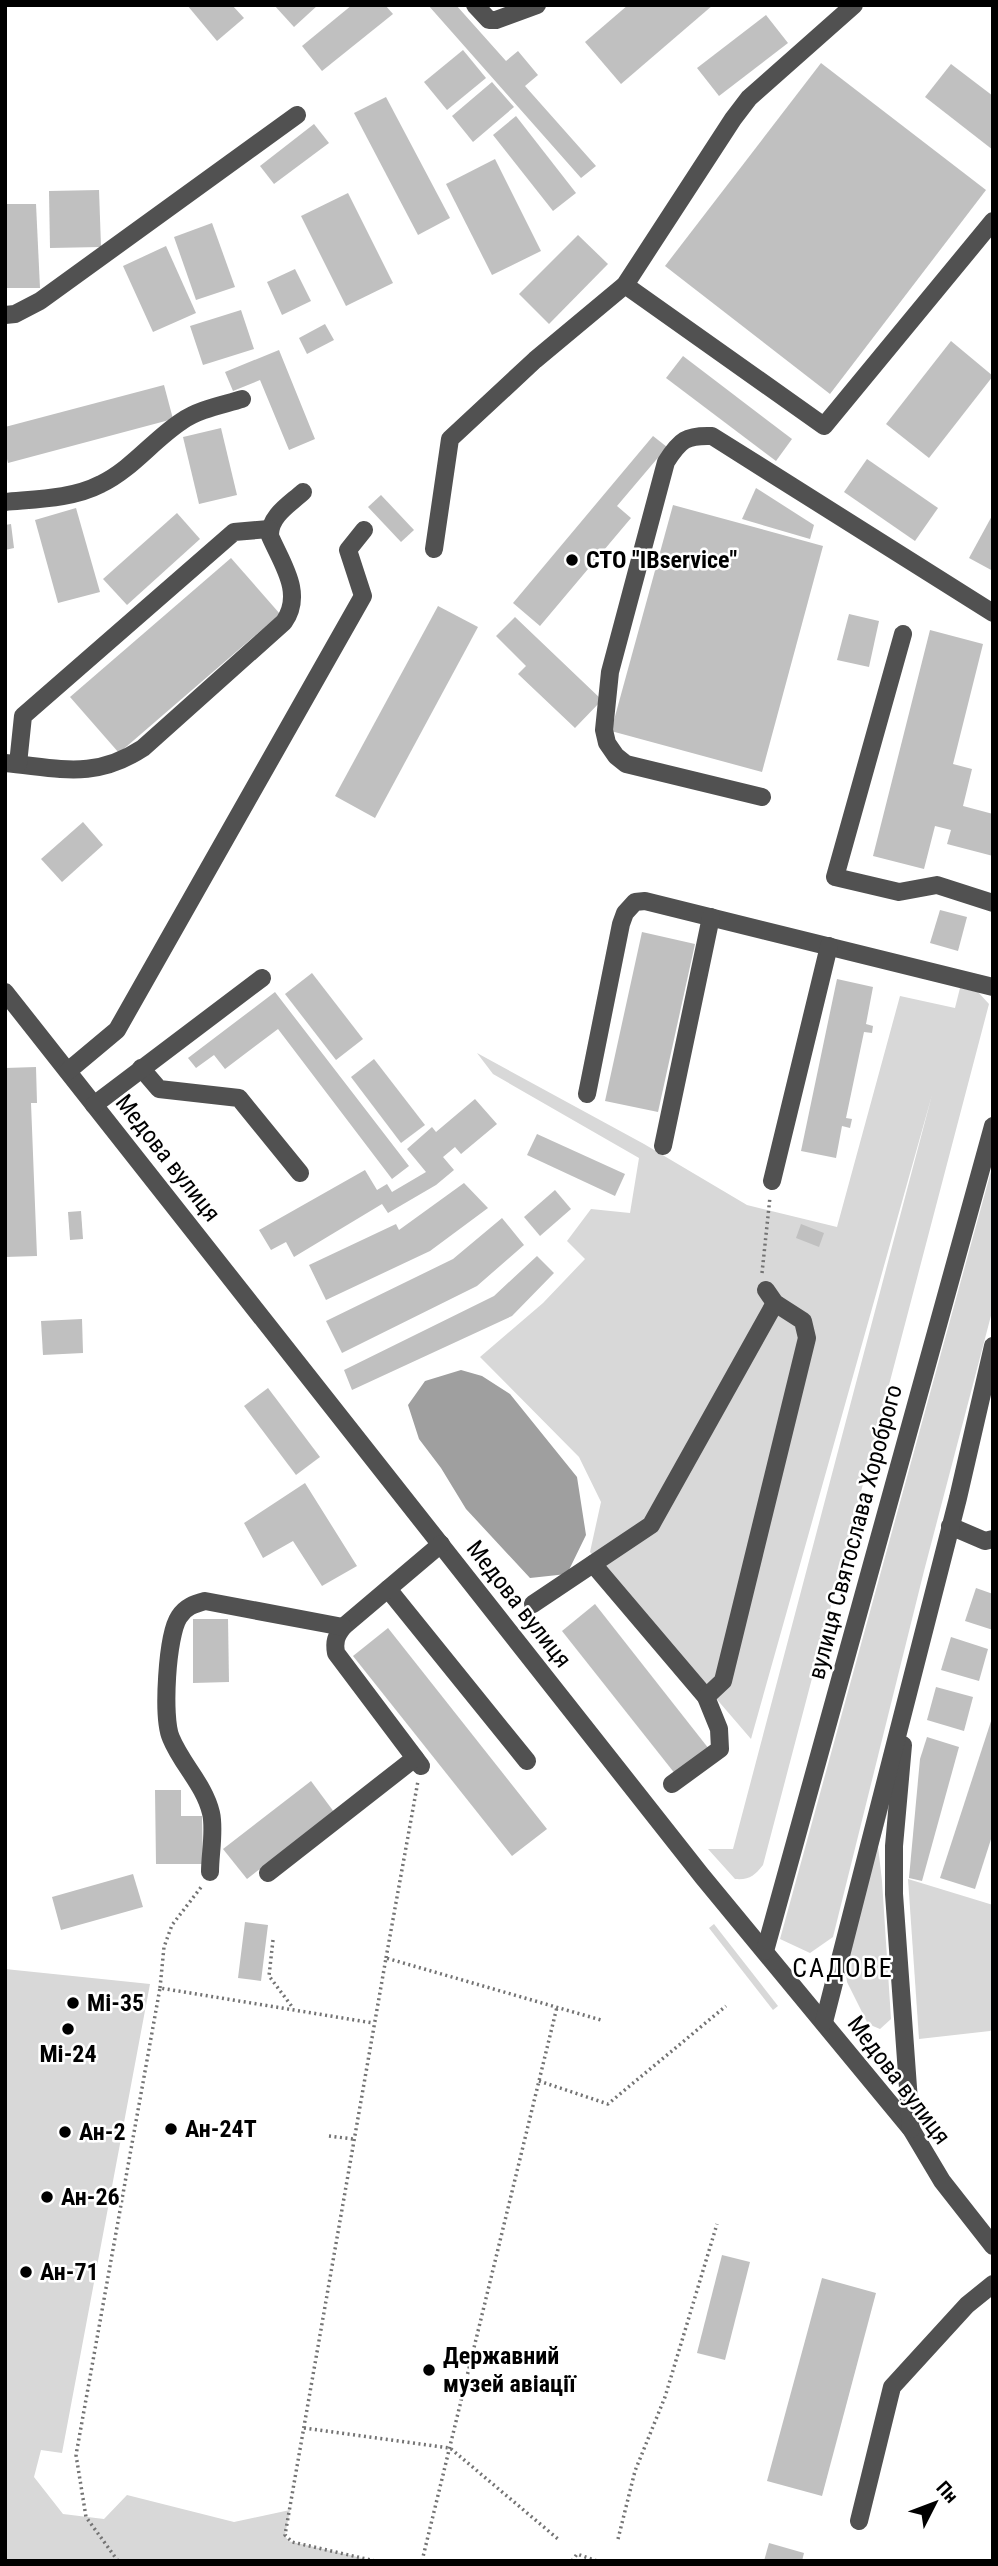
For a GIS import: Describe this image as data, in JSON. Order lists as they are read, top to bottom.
{
  "streets": {
    "street": ["Медова вулиця", "вулиця Святослава Хороброго"]
  },
  "crossings": [
    ["Медова вулиця", "вулиця Святослава Хороброго"]
  ],
  "districts": ["САДОВЕ"],
  "places": [
    "СТО \"IBservice\"",
    "Мі-35",
    "Мі-24",
    "Ан-24Т",
    "Ан-2",
    "Ан-26",
    "Ан-71",
    "Державний музей авіації"
  ],
  "north": "top right"
}
